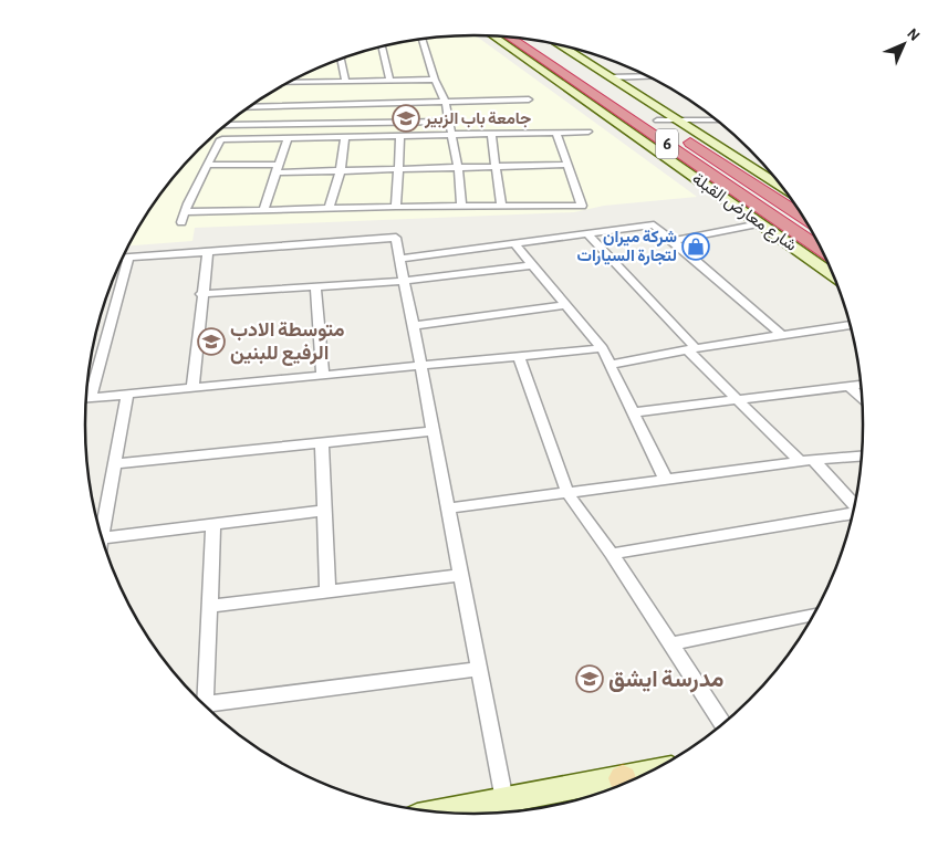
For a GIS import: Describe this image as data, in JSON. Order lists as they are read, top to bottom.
{
  "streets": {
    "highway": ["6"],
    "main road": ["شارع معارض القبلة"]
  },
  "places": {
    "school or university": ["جامعة باب الزبير", "متوسطة الادب الرفيع للبنين", "مدرسة ايشق"],
    "shop": ["شركة ميران لتجارة السيارات"]
  },
  "north": "top right"
}
